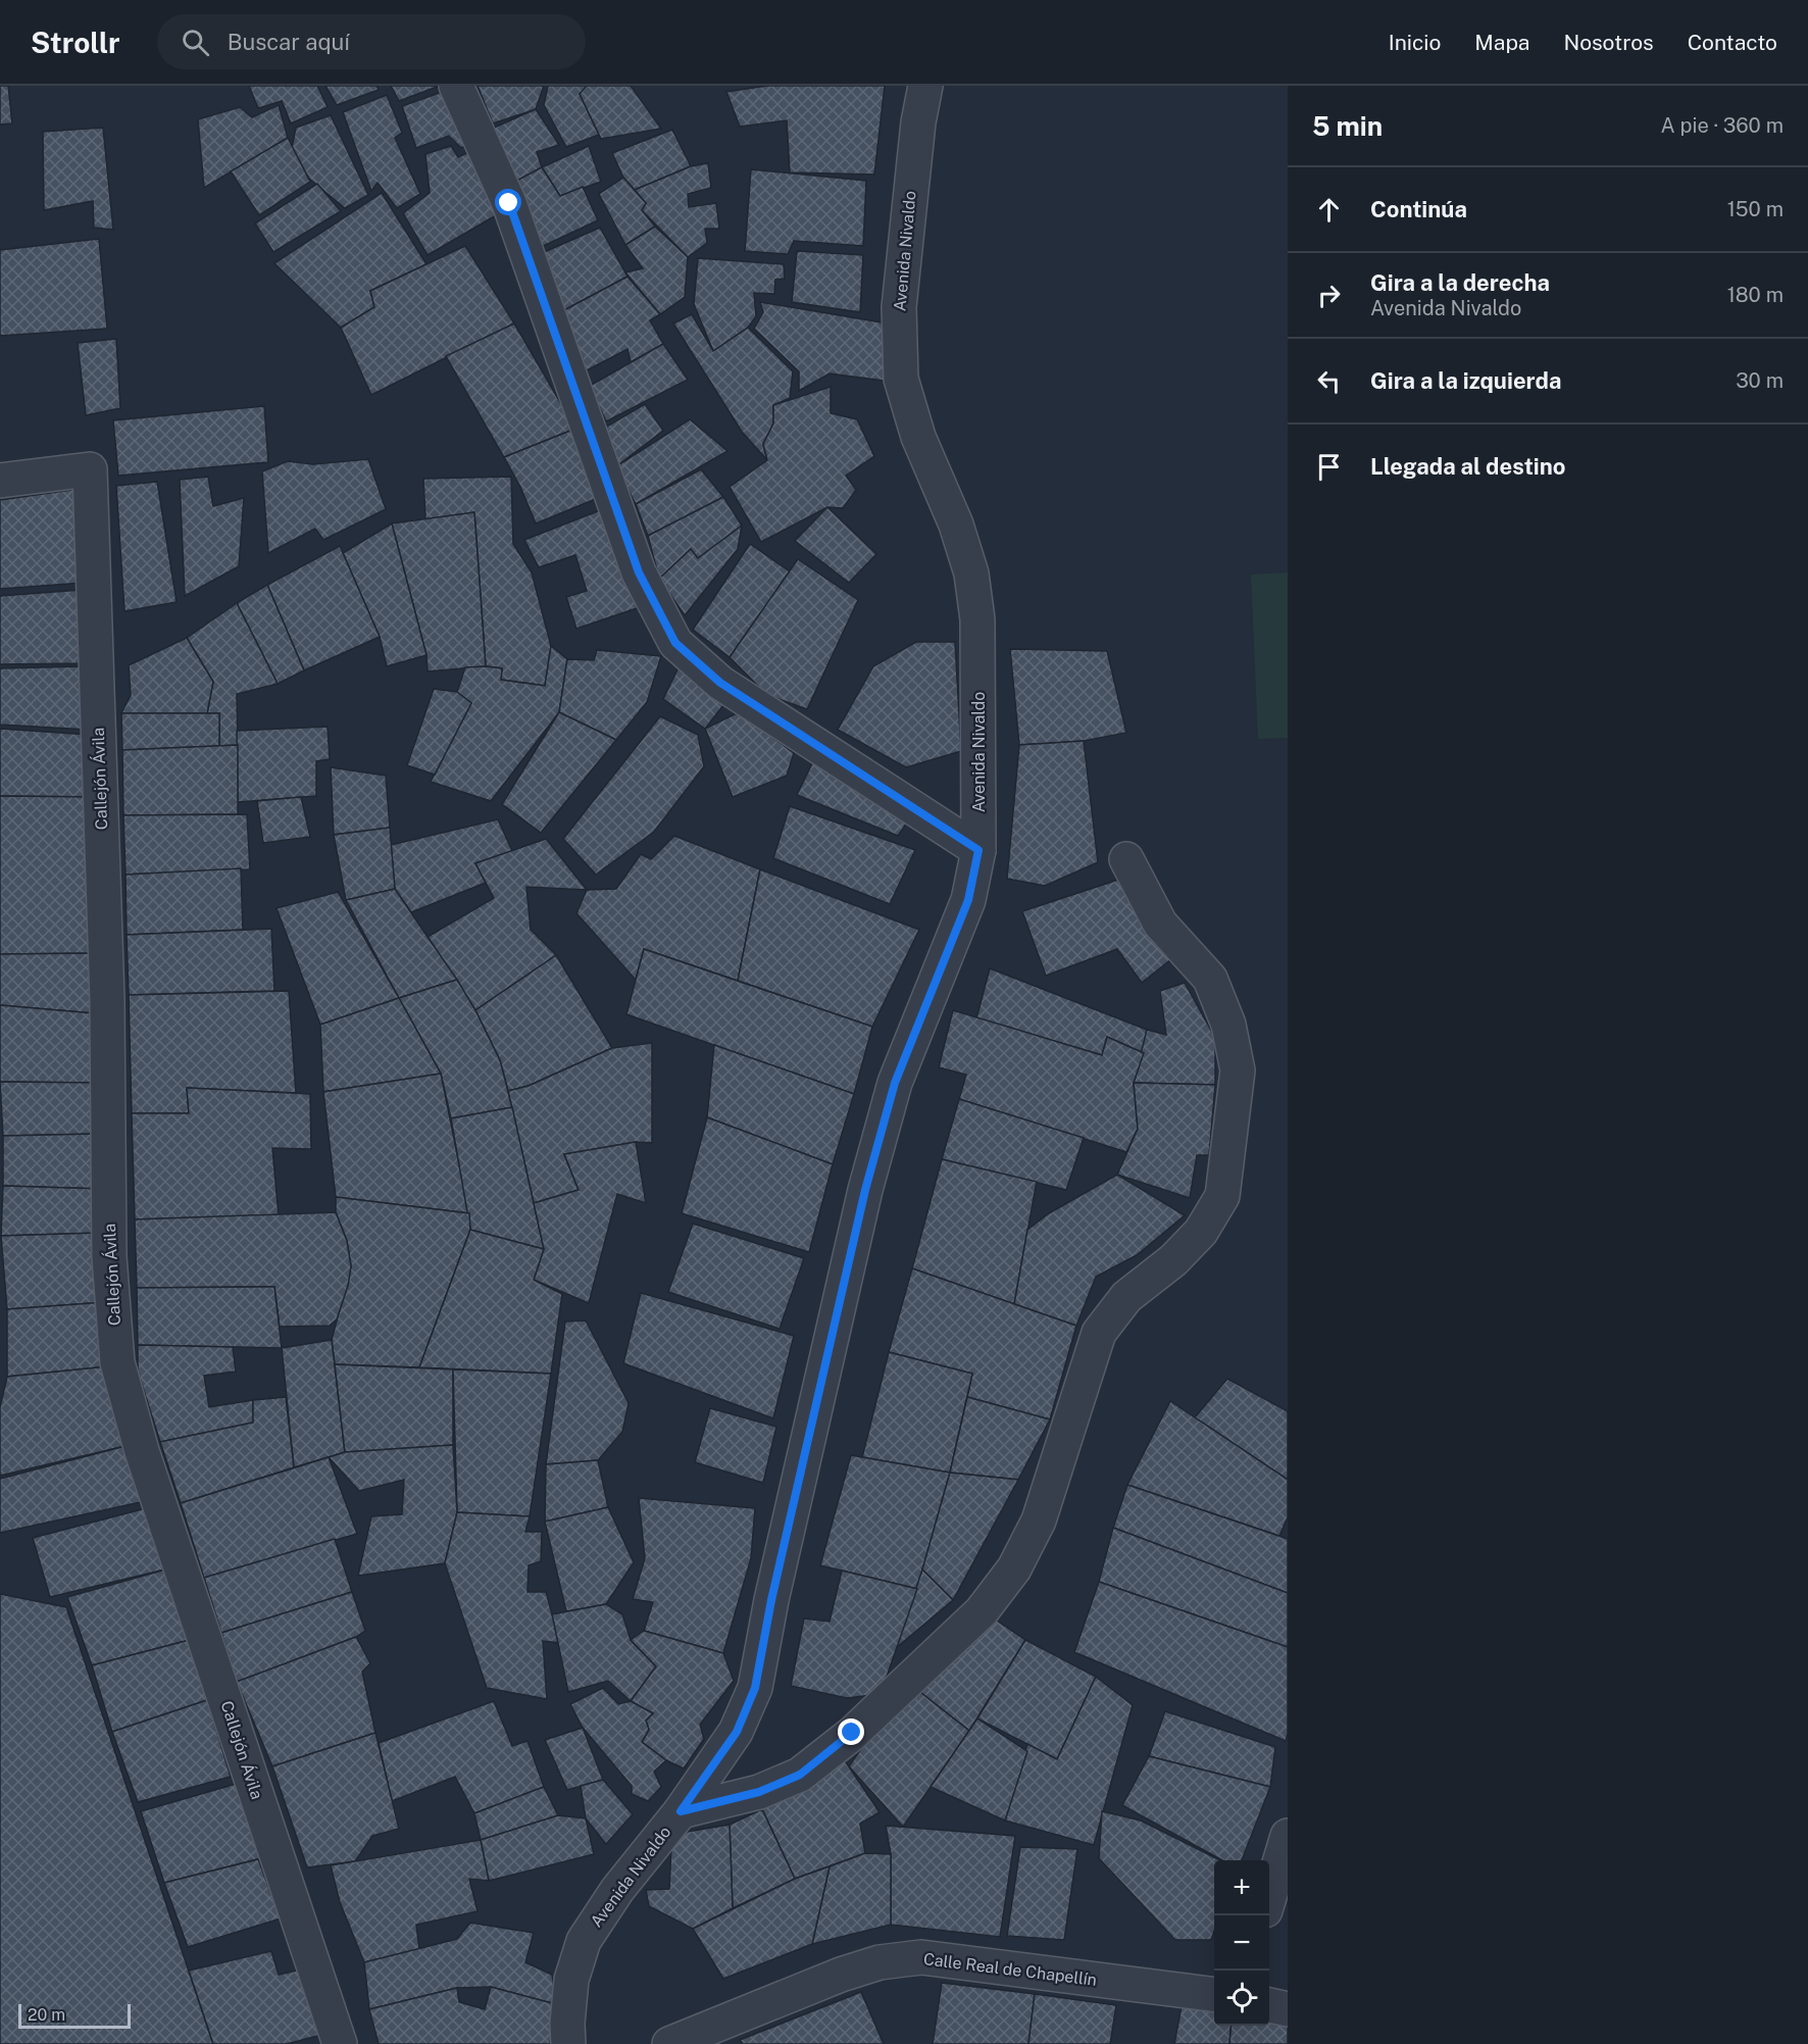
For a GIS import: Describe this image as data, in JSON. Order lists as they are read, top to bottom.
{
  "streets": {
    "street": ["Avenida Nivaldo", "Callejón Ávila", "Calle Real de Chapellín"]
  },
  "scale_bar": "20 m",
  "page": {
    "header": "Strollr",
    "search": "Buscar aquí",
    "nav": [
      "Inicio",
      "Mapa",
      "Nosotros",
      "Contacto"
    ],
    "heading": ["5 min", "A pie · 360 m"],
    "list": [
      ["Continúa", "150 m"],
      ["Gira a la derecha", "Avenida Nivaldo", "180 m"],
      ["Gira a la izquierda", "30 m"],
      "Llegada al destino"
    ],
    "map_buttons": ["+", "−"],
    "scale": "20 m"
  }
}
